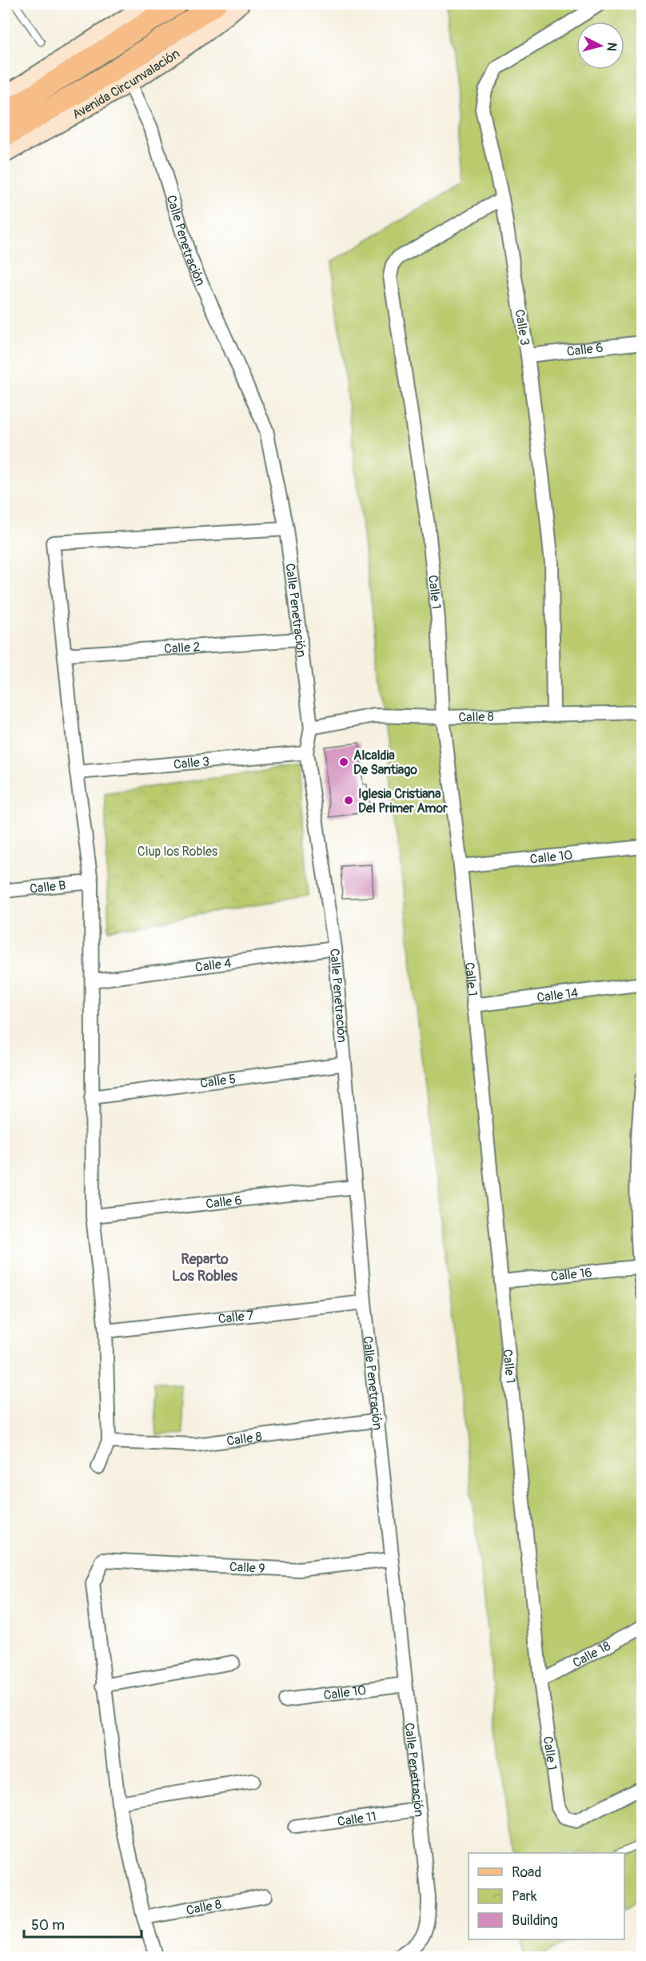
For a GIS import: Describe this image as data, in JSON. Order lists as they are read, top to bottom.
{
  "streets": {
    "main road": ["Avenida Circunvalación"],
    "street": [
      "Calle Penetración",
      "Calle 3",
      "Calle 6",
      "Calle 1",
      "Calle 2",
      "Calle 8",
      "Calle 10",
      "Calle B",
      "Calle 4",
      "Calle 14",
      "Calle 5",
      "Calle 16",
      "Calle 7",
      "Calle 9",
      "Calle 18",
      "Calle 11"
    ]
  },
  "crossings": [
    ["Avenida Circunvalación", "Calle Penetración"],
    ["Calle Penetración", "Calle 3"],
    ["Calle Penetración", "Calle 6"],
    ["Calle Penetración", "Calle 2"],
    ["Calle Penetración", "Calle 8"],
    ["Calle Penetración", "Calle 10"],
    ["Calle Penetración", "Calle 4"],
    ["Calle Penetración", "Calle 5"],
    ["Calle Penetración", "Calle 7"],
    ["Calle Penetración", "Calle 9"],
    ["Calle Penetración", "Calle 11"],
    ["Calle 3", "Calle 6"],
    ["Calle 3", "Calle 1"],
    ["Calle 3", "Calle 8"],
    ["Calle 1", "Calle 8"],
    ["Calle 1", "Calle 10"],
    ["Calle 1", "Calle 14"],
    ["Calle 1", "Calle 16"],
    ["Calle 1", "Calle 18"]
  ],
  "districts": ["Reparto Los Robles"],
  "parks": ["Clup los Robles"],
  "places": ["Alcaldia De Santiago", "Iglesia Cristiana Del Primer Amor"],
  "legend": ["Road", "Park", "Building"],
  "scale_bar": "50 m",
  "north": "right"
}
